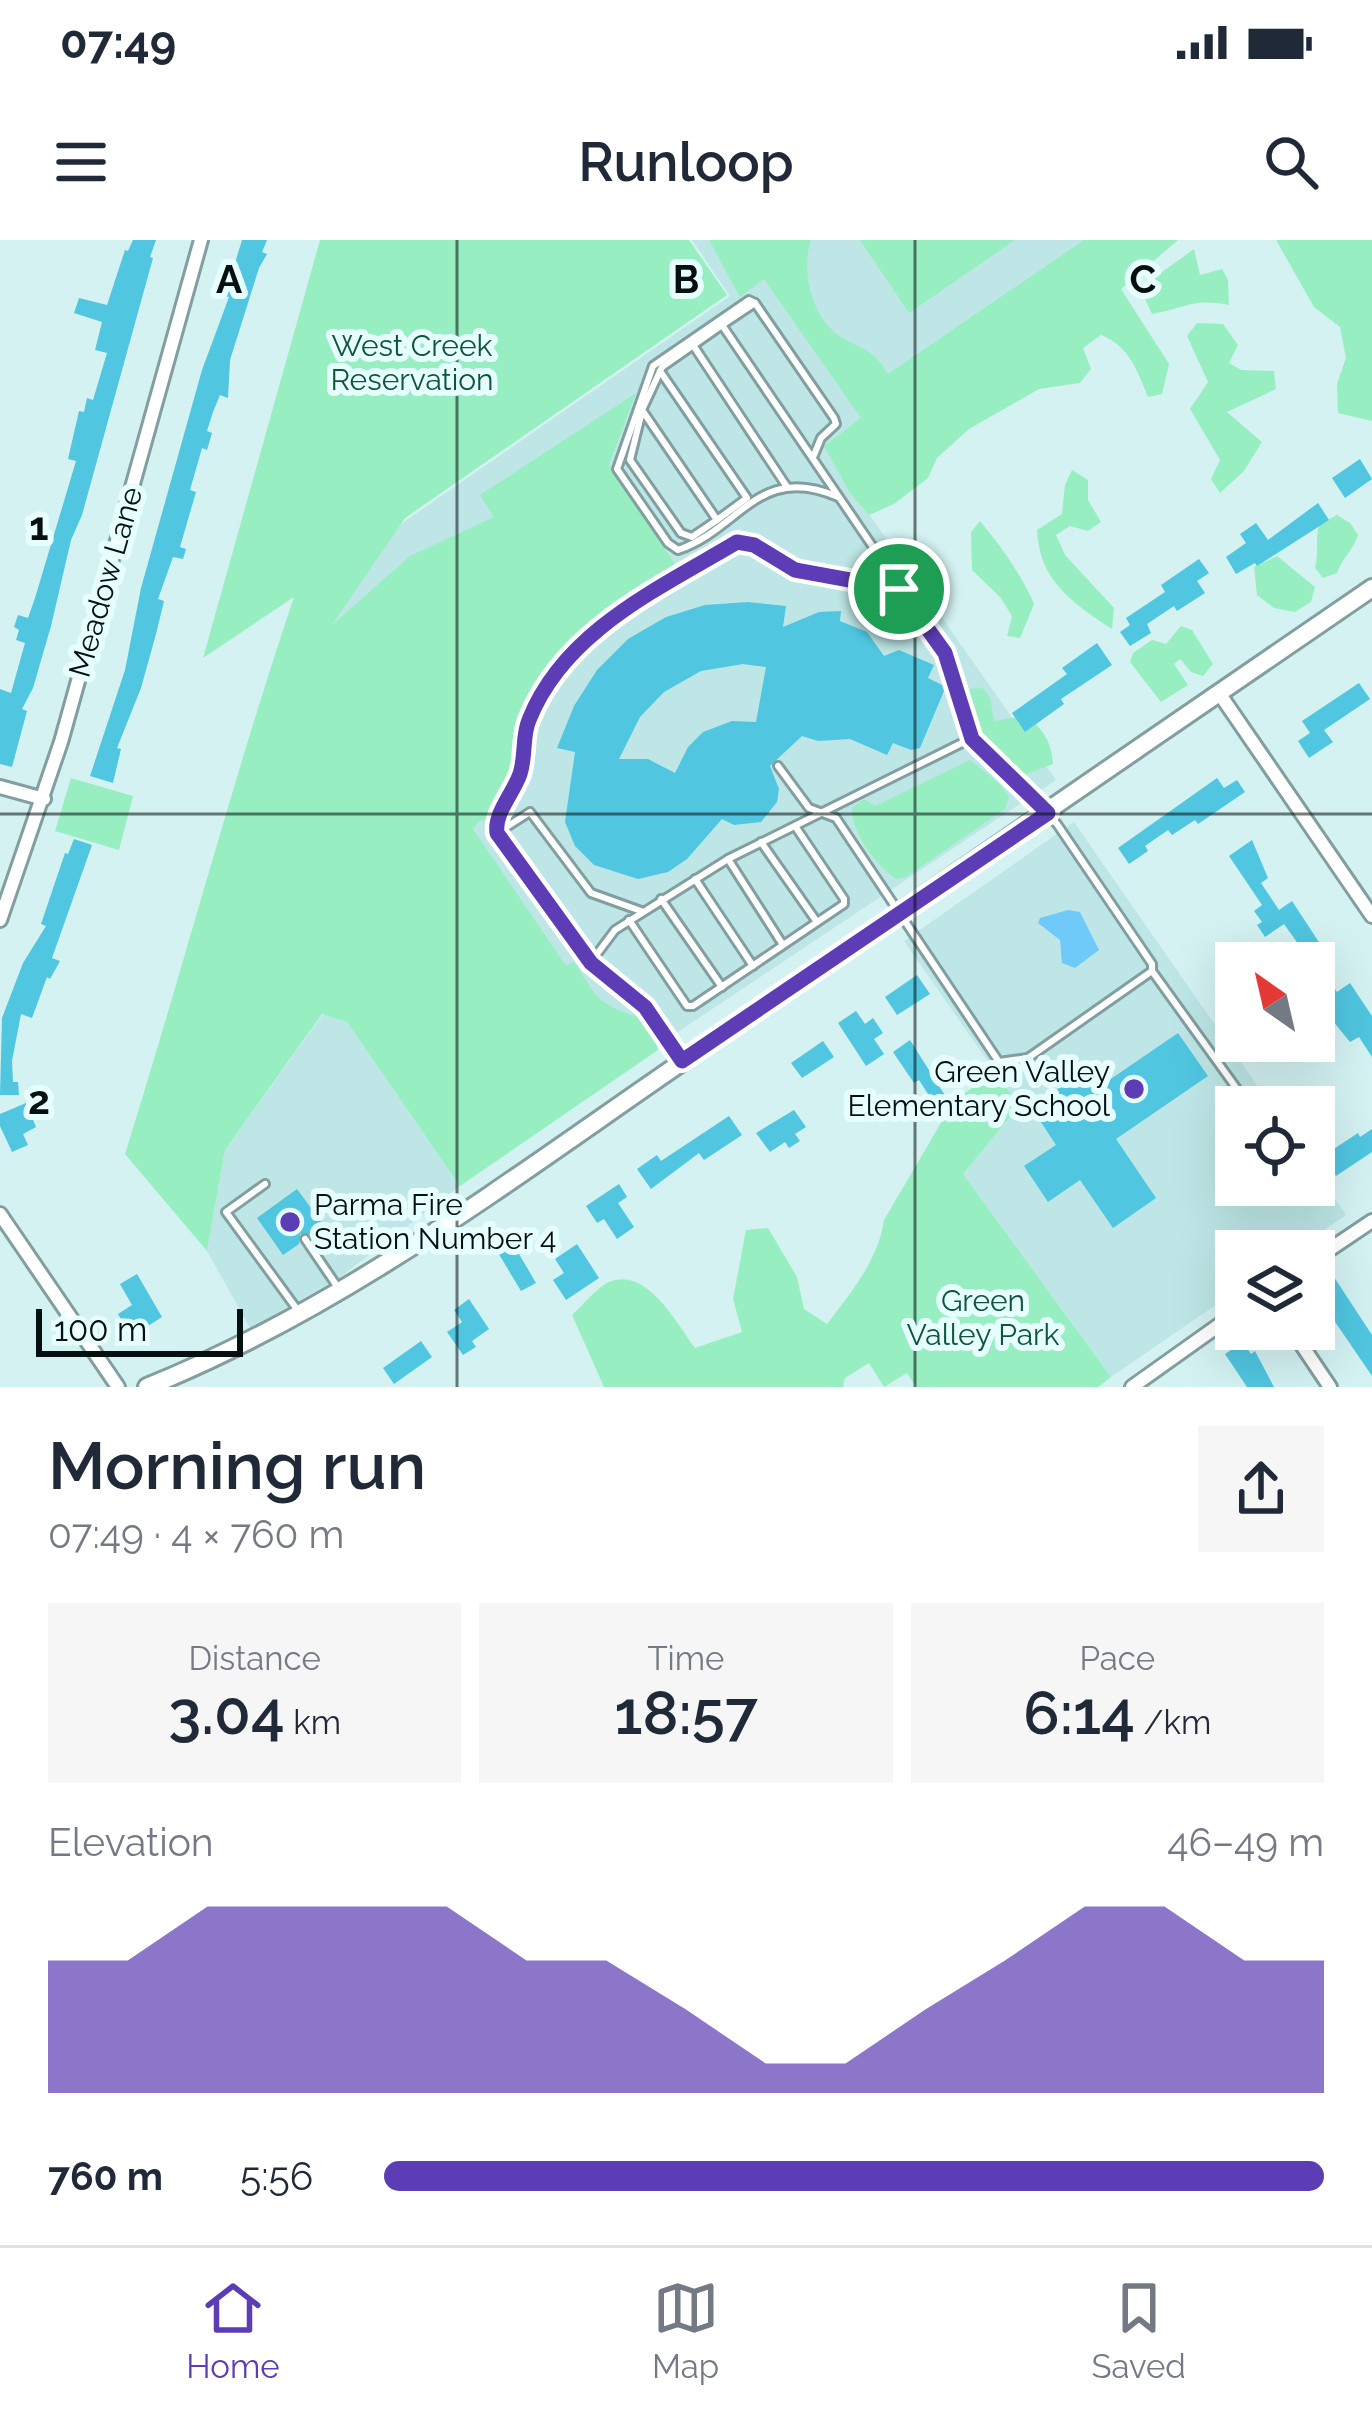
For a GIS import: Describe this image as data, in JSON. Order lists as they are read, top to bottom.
{
  "streets": {
    "street": ["Meadow Lane"]
  },
  "parks": ["West Creek Reservation", "Green Valley Park"],
  "places": ["Green Valley Elementary School", "Parma Fire Station Number 4"],
  "scale_bar": "100 m",
  "north": "top left",
  "page": {
    "status": "07:49",
    "header": "Runloop",
    "scale": "100 m",
    "heading": ["Morning run", "07:49 · 4 × 760 m"],
    "stats": [
      ["Distance", "3.04 km"],
      ["Time", "18:57"],
      ["Pace", "6:14 /km"]
    ],
    "chart": ["Elevation", "46–49 m"],
    "list": [
      {
        "name": "760 m",
        "note": "5:56"
      }
    ],
    "tabs": ["Home", "Map", "Saved"]
  },
  "grid": {
    "columns": ["A", "B", "C"],
    "rows": ["1", "2"]
  }
}
